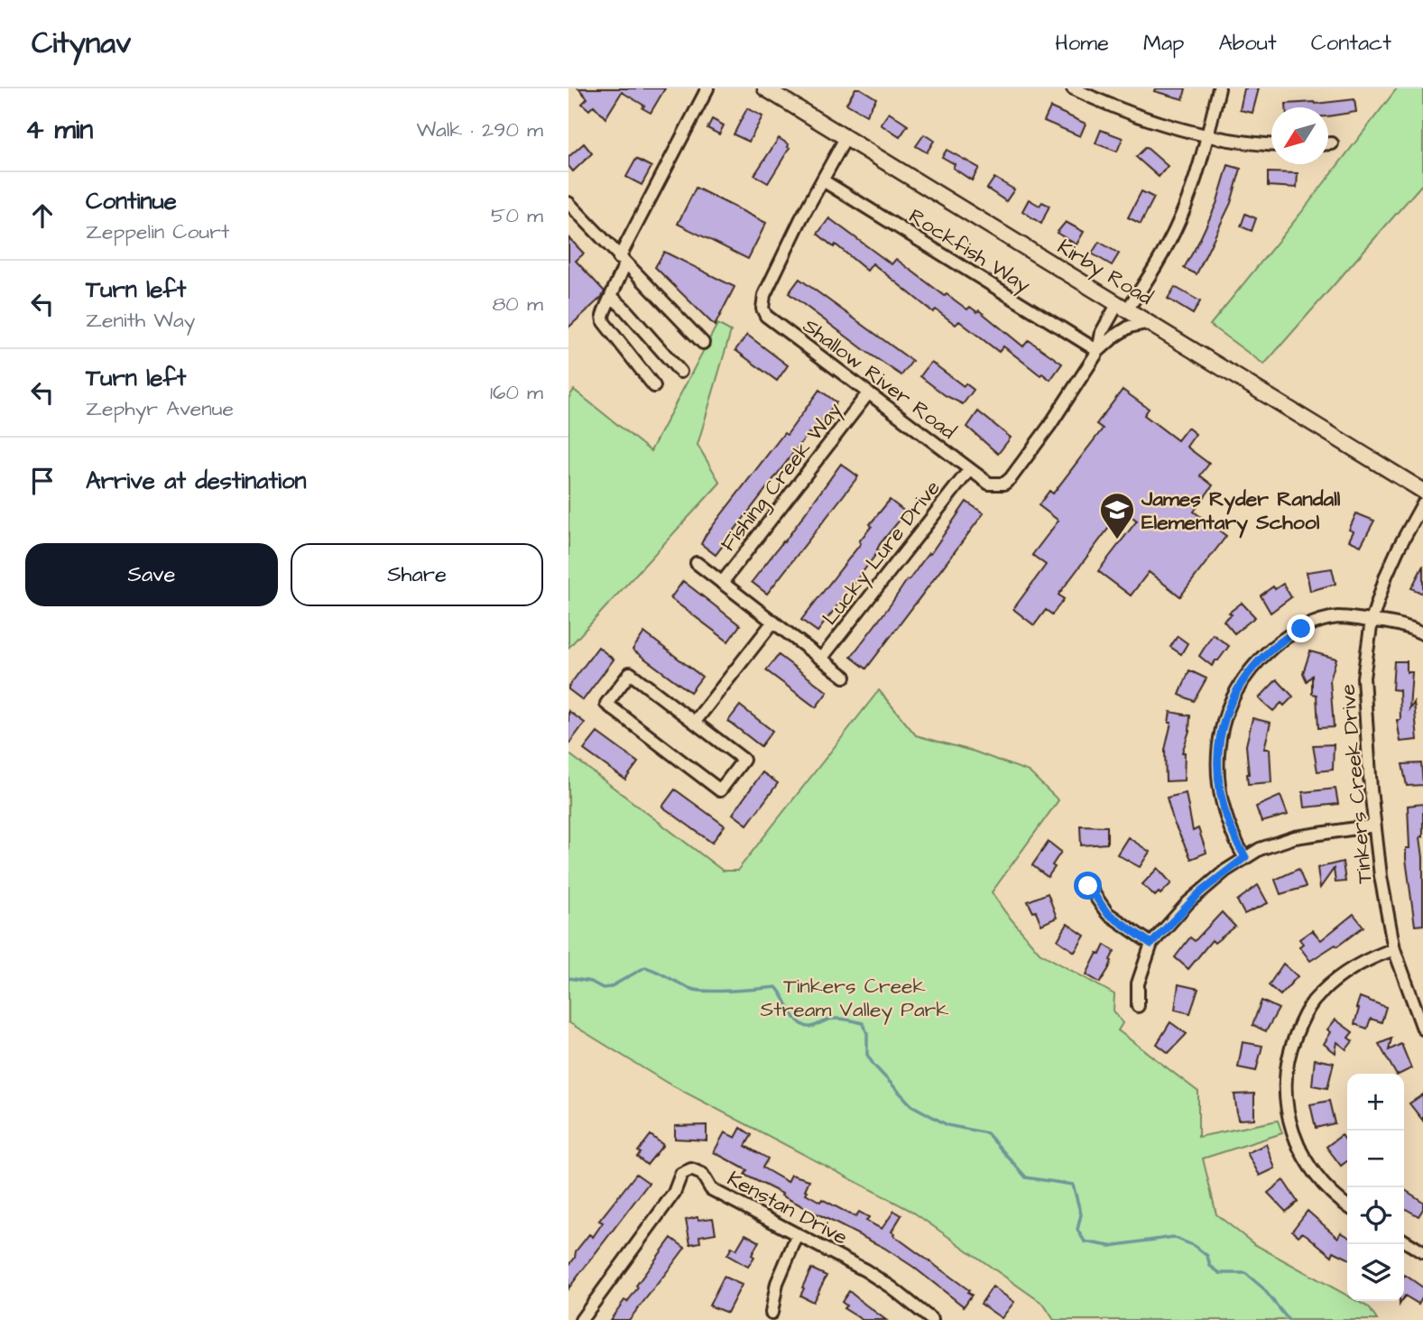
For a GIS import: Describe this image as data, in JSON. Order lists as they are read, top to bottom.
{
  "streets": {
    "main road": ["Kirby Road"],
    "street": [
      "Rockfish Way",
      "Shallow River Road",
      "Fishing Creek Way",
      "Lucky Lure Drive",
      "Tinkers Creek Drive",
      "Kenstan Drive"
    ]
  },
  "crossings": [
    ["Rockfish Way", "Shallow River Road"],
    ["Kirby Road", "Shallow River Road"],
    ["Shallow River Road", "Fishing Creek Way"],
    ["Shallow River Road", "Lucky Lure Drive"]
  ],
  "parks": ["Tinkers Creek Stream Valley Park"],
  "places": {
    "school or university": ["James Ryder Randall Elementary School"]
  },
  "north": "bottom left",
  "page": {
    "header": "Citynav",
    "nav": [
      "Home",
      "Map",
      "About",
      "Contact"
    ],
    "heading": ["4 min", "Walk · 290 m"],
    "list": [
      ["Continue", "Zeppelin Court", "50 m"],
      ["Turn left", "Zenith Way", "80 m"],
      ["Turn left", "Zephyr Avenue", "160 m"],
      "Arrive at destination"
    ],
    "buttons": ["Save", "Share"],
    "map_buttons": ["+", "−"]
  }
}
